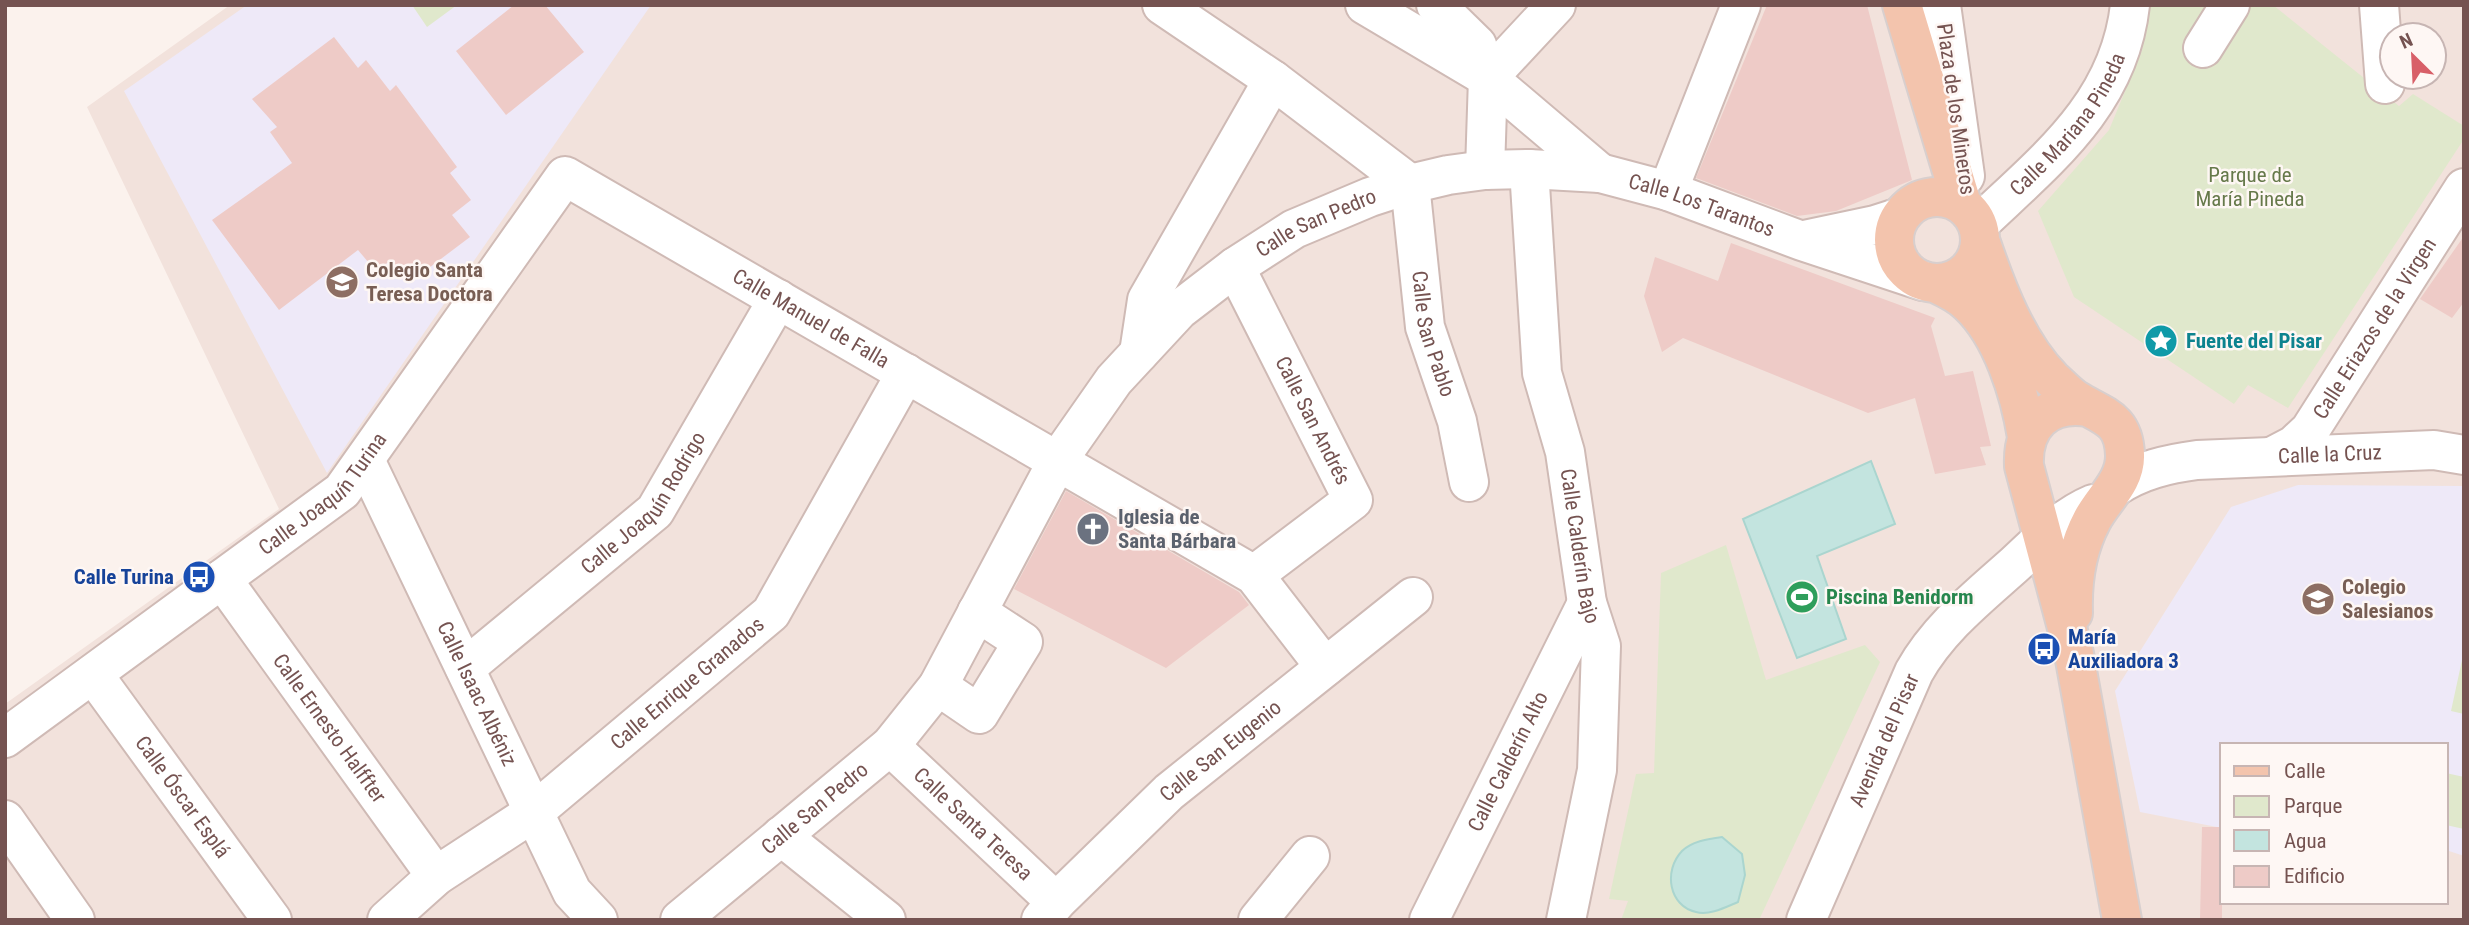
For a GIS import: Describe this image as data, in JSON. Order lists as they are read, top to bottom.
{
  "streets": {
    "street": [
      "Plaza de los Mineros",
      "Calle Mariana Pineda",
      "Calle Los Tarantos",
      "Calle San Pedro",
      "Calle Manuel de Falla",
      "Calle Eriazos de la Virgen",
      "Calle San Pablo",
      "Calle San Andrés",
      "Calle la Cruz",
      "Calle Joaquín Turina",
      "Calle Joaquín Rodrigo",
      "Calle Calderín Bajo",
      "Calle Enrique Granados",
      "Calle Isaac Albéniz",
      "Calle Ernesto Halffter",
      "Avenida del Pisar",
      "Calle San Eugenio",
      "Calle Calderín Alto",
      "Calle Óscar Esplá",
      "Calle Santa Teresa"
    ]
  },
  "crossings": [
    ["Plaza de los Mineros", "Calle Mariana Pineda"],
    ["Plaza de los Mineros", "Calle Los Tarantos"],
    ["Calle Mariana Pineda", "Calle Los Tarantos"],
    ["Calle Los Tarantos", "Calle San Pedro"],
    ["Calle Los Tarantos", "Calle Calderín Bajo"],
    ["Calle San Pedro", "Calle Manuel de Falla"],
    ["Calle San Pedro", "Calle San Pablo"],
    ["Calle San Pedro", "Calle San Andrés"],
    ["Calle San Pedro", "Calle Calderín Bajo"],
    ["Calle San Pedro", "Calle Santa Teresa"],
    ["Calle Manuel de Falla", "Calle San Andrés"],
    ["Calle Manuel de Falla", "Calle Joaquín Turina"],
    ["Calle Manuel de Falla", "Calle Joaquín Rodrigo"],
    ["Calle Manuel de Falla", "Calle Enrique Granados"],
    ["Calle Eriazos de la Virgen", "Calle la Cruz"],
    ["Calle la Cruz", "Avenida del Pisar"],
    ["Calle Joaquín Turina", "Calle Isaac Albéniz"],
    ["Calle Joaquín Turina", "Calle Ernesto Halffter"],
    ["Calle Joaquín Turina", "Calle Óscar Esplá"],
    ["Calle Joaquín Rodrigo", "Calle Isaac Albéniz"],
    ["Calle Calderín Bajo", "Calle Calderín Alto"],
    ["Calle Enrique Granados", "Calle Isaac Albéniz"],
    ["Calle Enrique Granados", "Calle Ernesto Halffter"],
    ["Calle San Eugenio", "Calle Santa Teresa"]
  ],
  "parks": ["Parque de María Pineda"],
  "places": {
    "school or university": ["Colegio Santa Teresa Doctora", "Colegio Salesianos"],
    "place": ["Fuente del Pisar"],
    "church": ["Iglesia de Santa Bárbara"],
    "bus stop": ["Calle Turina", "María Auxiliadora 3"],
    "sports": ["Piscina Benidorm"]
  },
  "legend": [
    "Calle",
    "Parque",
    "Agua",
    "Edificio"
  ],
  "north": "top left"
}
